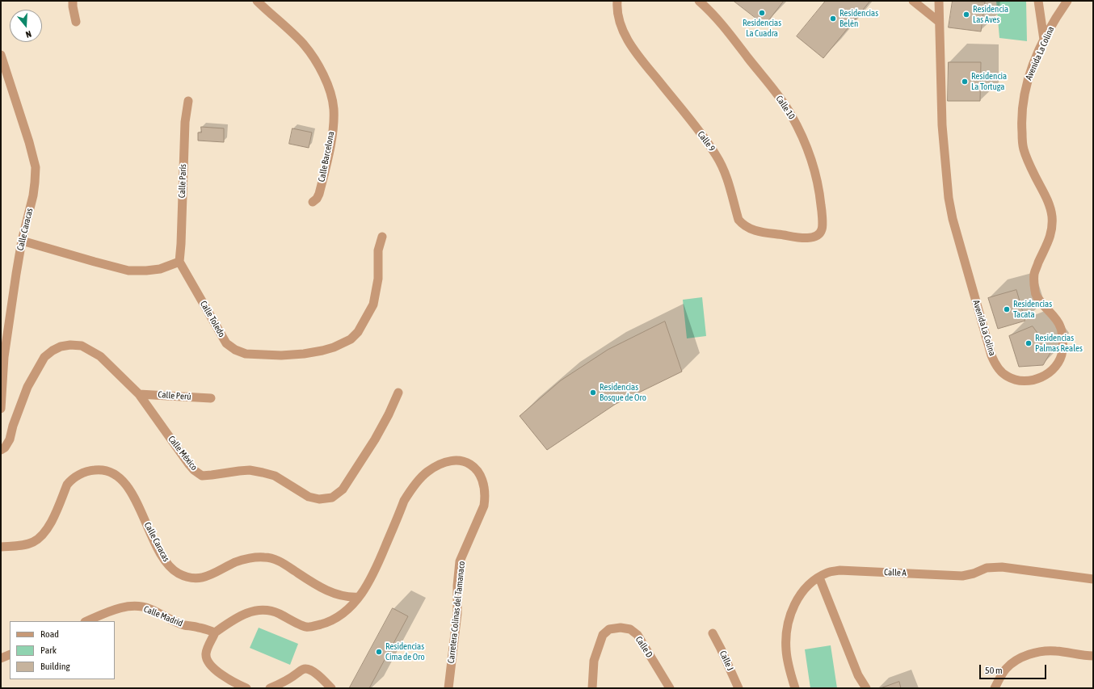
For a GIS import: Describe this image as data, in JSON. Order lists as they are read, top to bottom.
{
  "streets": {
    "street": [
      "Avenida La Colina",
      "Calle 10",
      "Calle 9",
      "Calle Barcelona",
      "Calle París",
      "Calle Caracas",
      "Calle Toledo",
      "Calle Perú",
      "Calle México",
      "Calle A",
      "Carretera Colinas del Tamanaco",
      "Calle Madrid",
      "Calle D",
      "Calle J"
    ]
  },
  "crossings": [
    ["Calle 10", "Calle 9"],
    ["Calle París", "Calle Toledo"],
    ["Calle Caracas", "Carretera Colinas del Tamanaco"],
    ["Calle Perú", "Calle México"]
  ],
  "places": [
    "Residencias La Cuadra",
    "Residencia Las Aves",
    "Residencias Belén",
    "Residencia La Tortuga",
    "Residencias Tacata",
    "Residencias Palmas Reales",
    "Residencias Bosque de Oro",
    "Residencias Cima de Oro"
  ],
  "legend": ["Road", "Park", "Building"],
  "scale_bar": "50 m",
  "north": "bottom"
}
